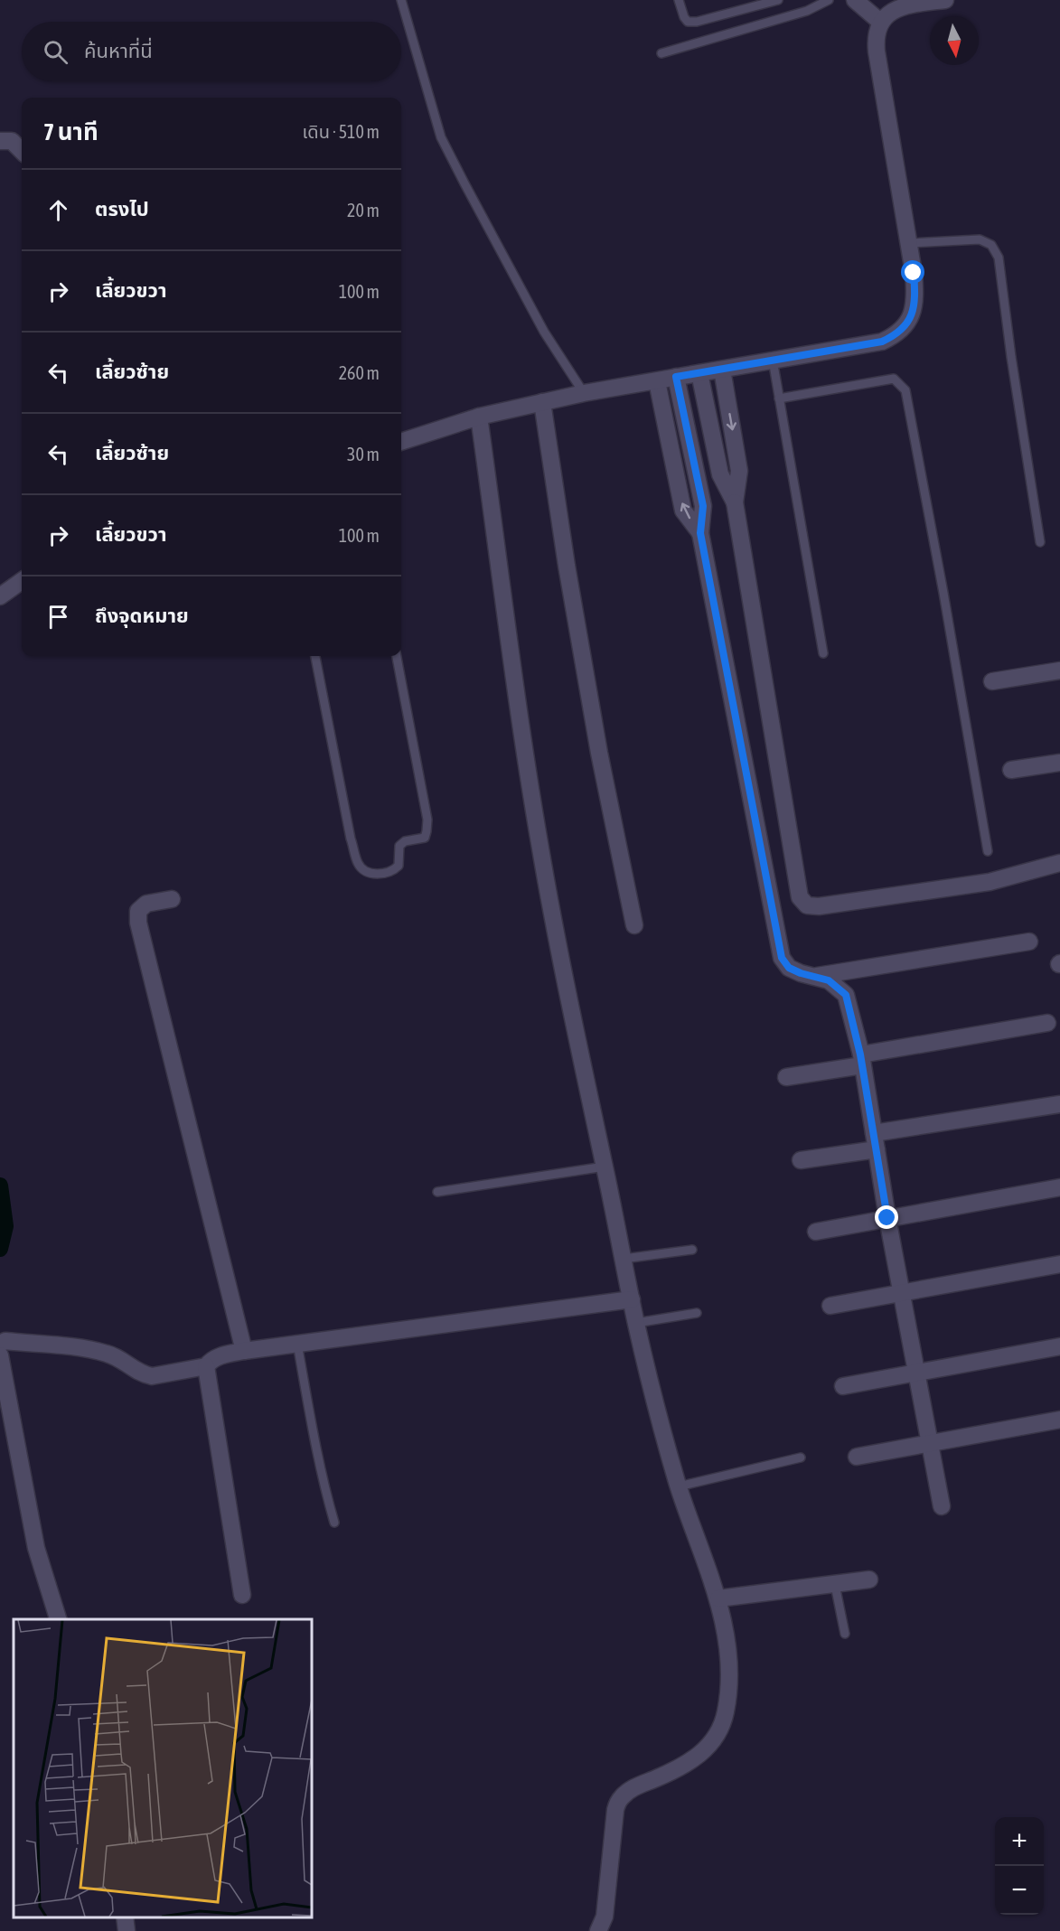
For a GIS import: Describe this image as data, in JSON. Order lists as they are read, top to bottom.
{
  "north": "bottom",
  "page": {
    "search": "ค้นหาที่นี่",
    "heading": ["7 นาที", "เดิน · 510 m"],
    "list": [
      ["ตรงไป", "20 m"],
      ["เลี้ยวขวา", "100 m"],
      ["เลี้ยวซ้าย", "260 m"],
      ["เลี้ยวซ้าย", "30 m"],
      ["เลี้ยวขวา", "100 m"],
      "ถึงจุดหมาย"
    ],
    "map_buttons": ["+", "−"]
  }
}
